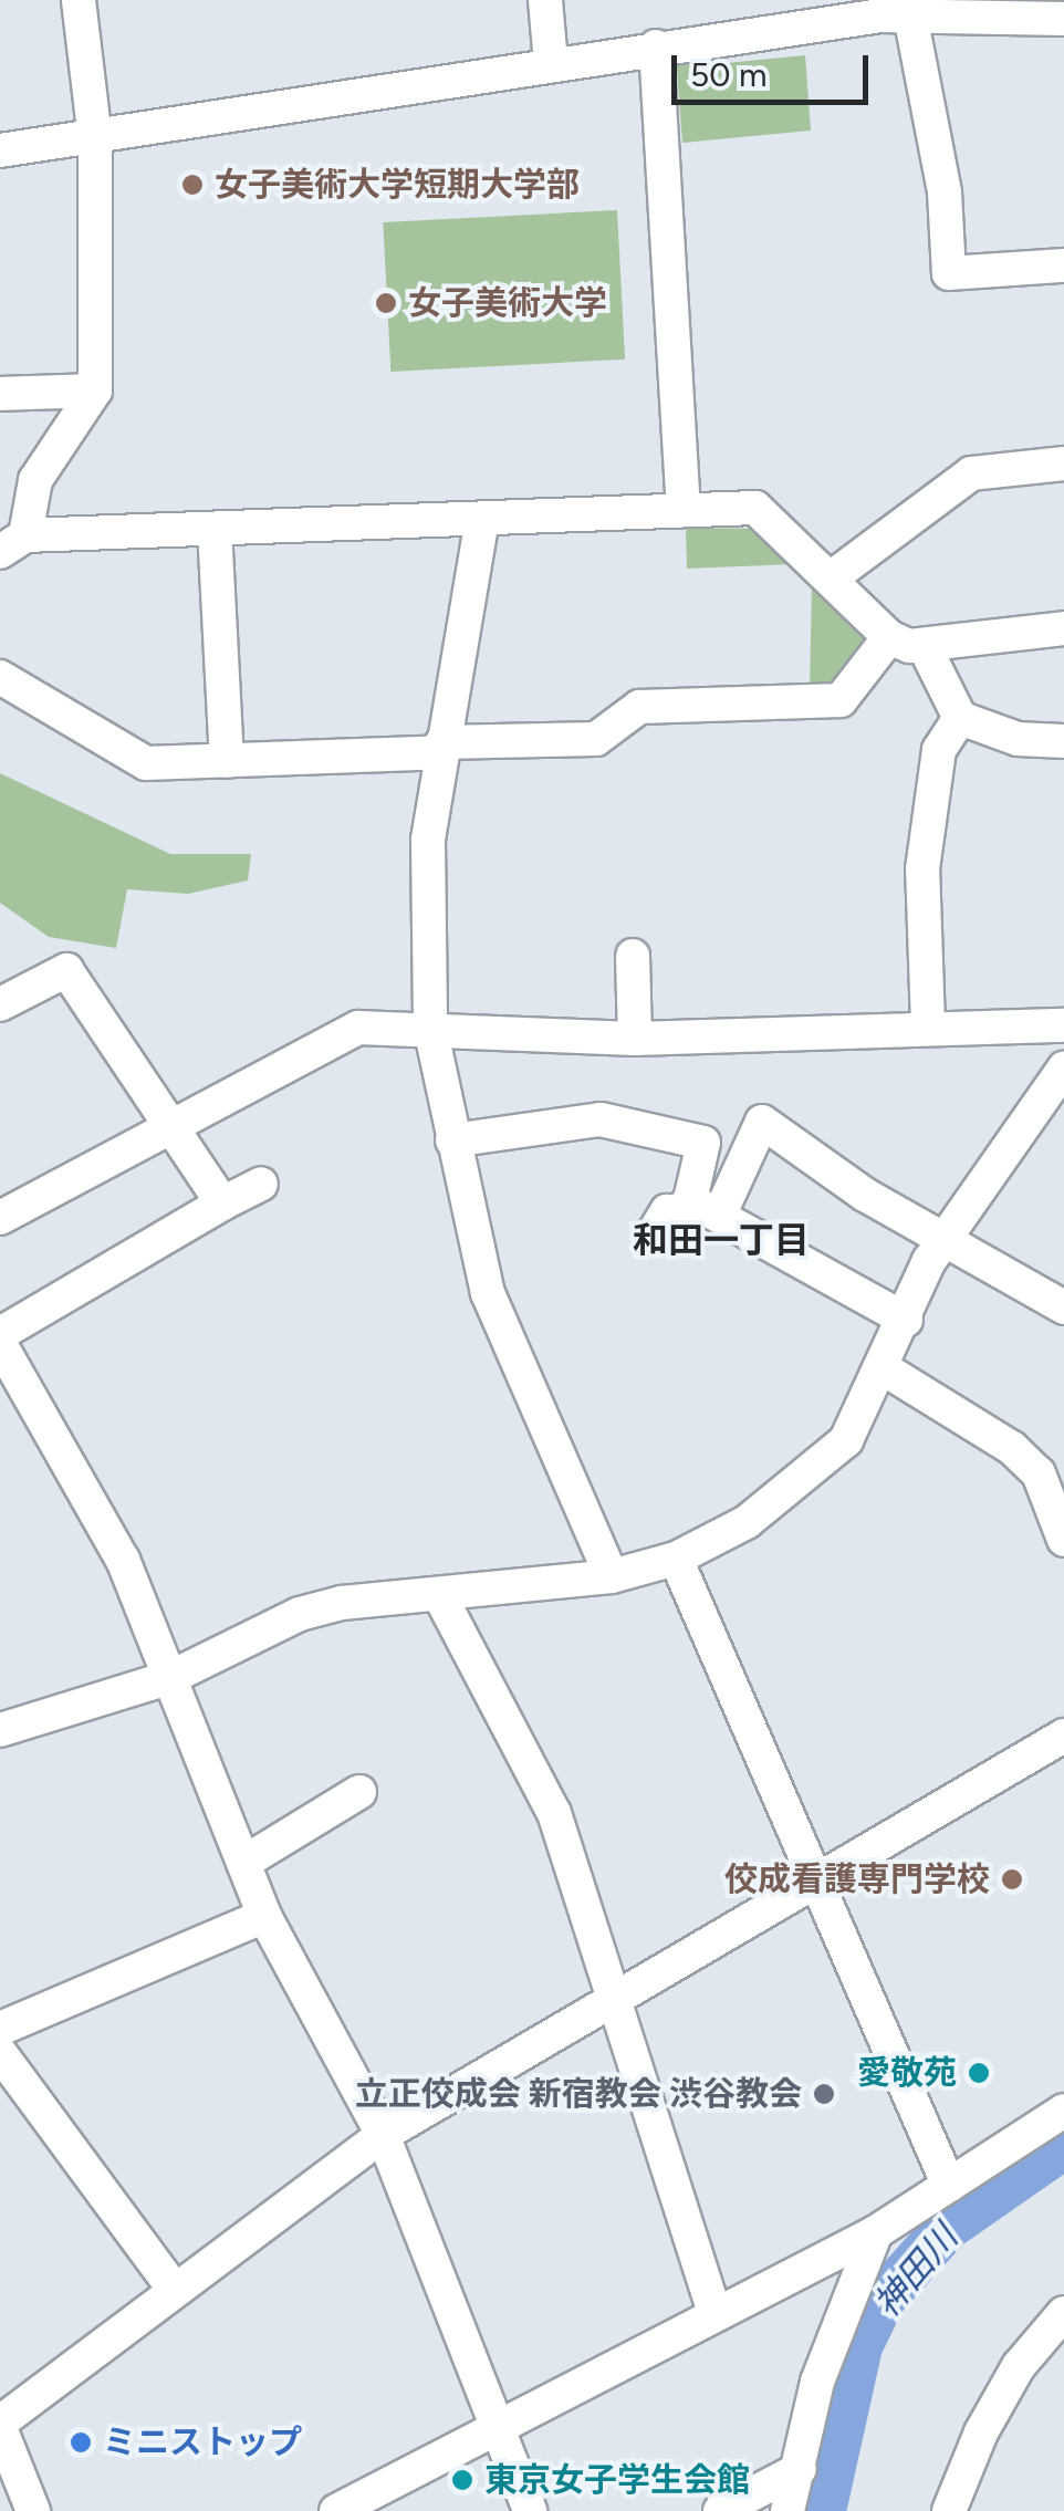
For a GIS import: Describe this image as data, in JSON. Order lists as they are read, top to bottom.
{
  "districts": ["和田一丁目"],
  "water": ["神田川"],
  "places": [
    "女子美術大学短期大学部",
    "女子美術大学",
    "佼成看護専門学校",
    "愛敬苑",
    "立正佼成会 新宿教会 渋谷教会",
    "ミニストップ",
    "東京女子学生会館"
  ],
  "scale_bar": "50 m"
}
